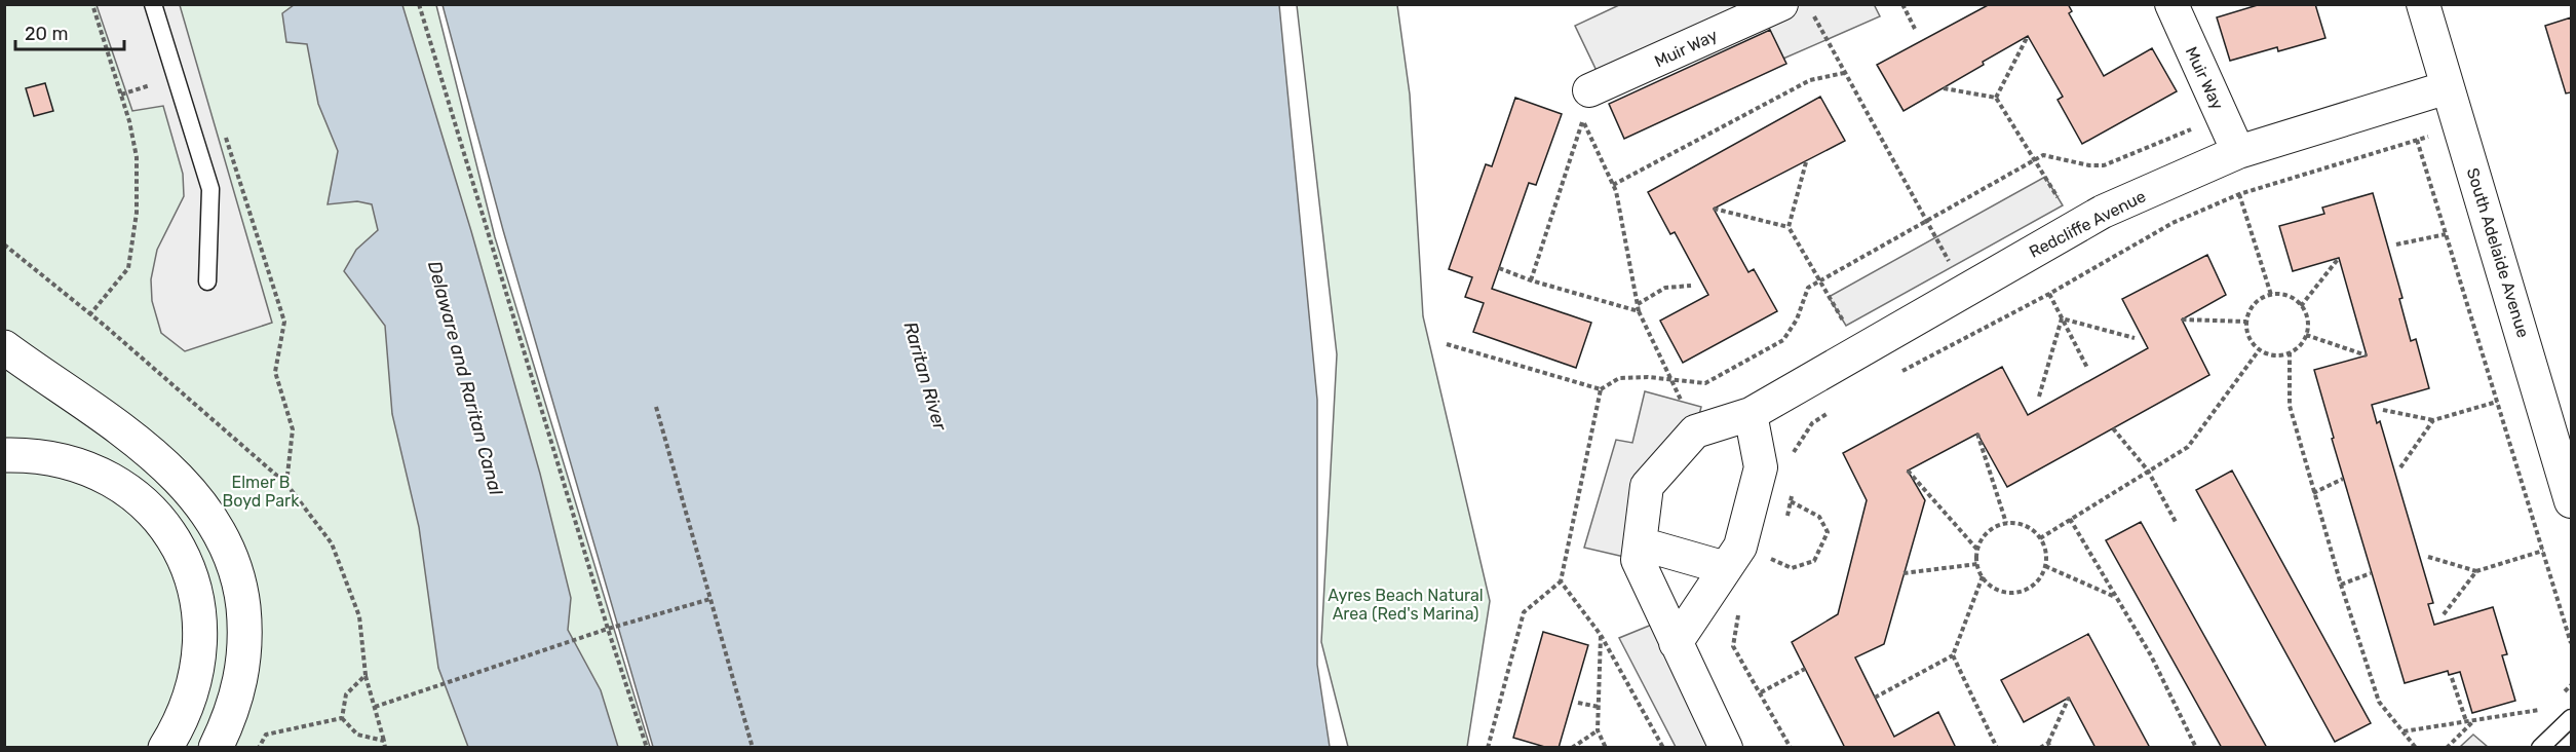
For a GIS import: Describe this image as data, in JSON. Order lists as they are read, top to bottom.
{
  "streets": {
    "street": ["Muir Way", "Redcliffe Avenue", "South Adelaide Avenue"]
  },
  "crossings": [
    ["Muir Way", "Redcliffe Avenue"],
    ["Redcliffe Avenue", "South Adelaide Avenue"]
  ],
  "water": ["Raritan River", "Delaware and Raritan Canal"],
  "parks": ["Elmer B Boyd Park", "Ayres Beach Natural Area (Red's Marina)"],
  "scale_bar": "20 m"
}
